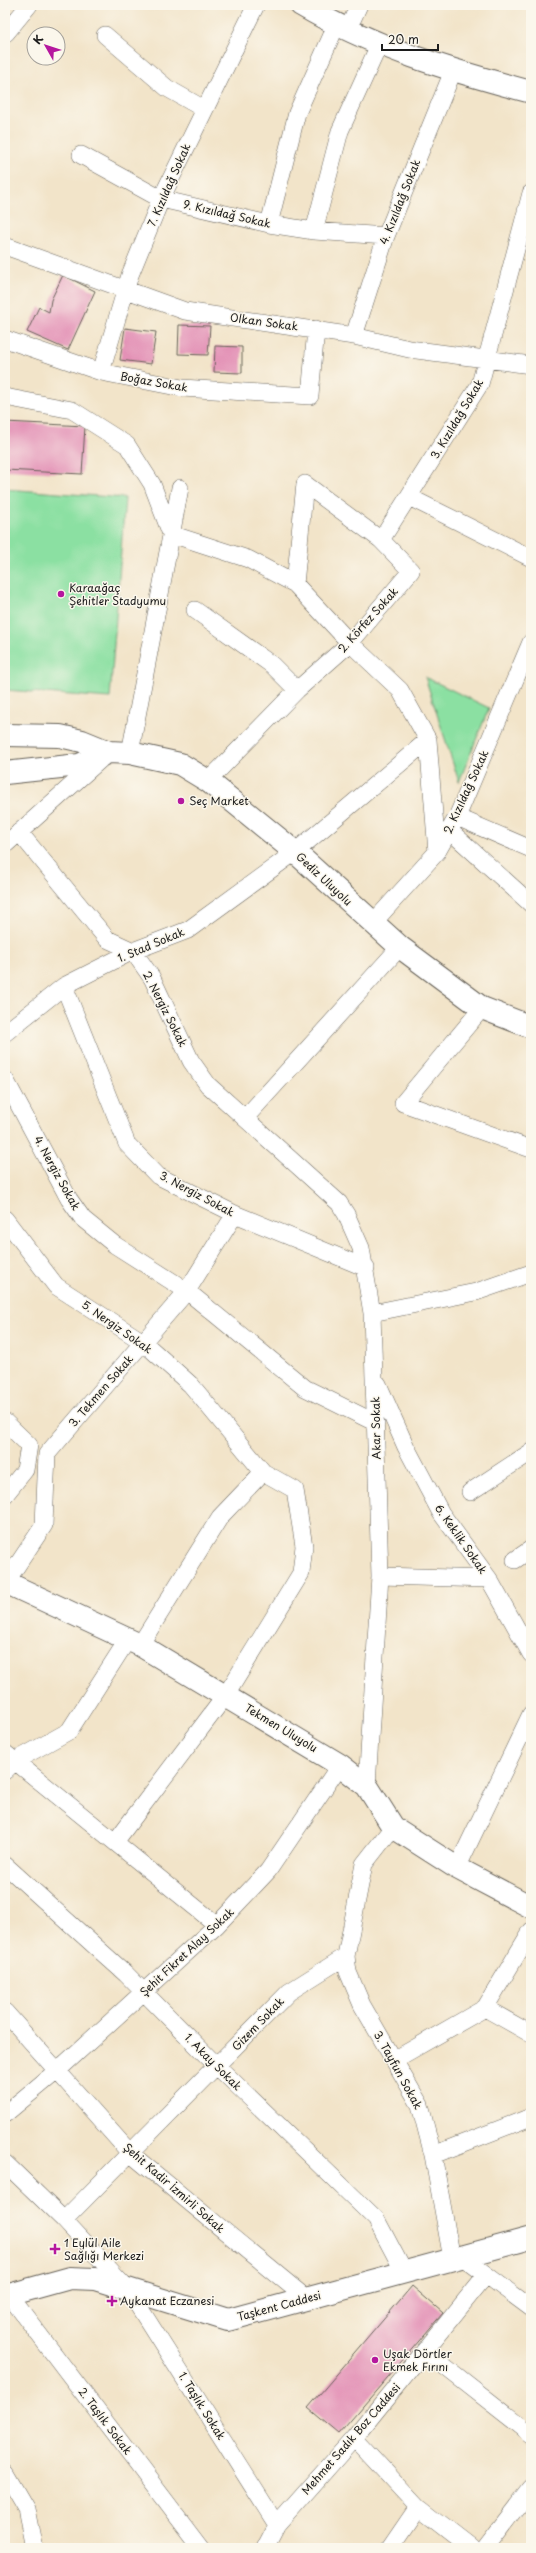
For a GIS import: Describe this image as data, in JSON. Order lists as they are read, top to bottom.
{
  "streets": {
    "street": [
      "7. Kızıldağ Sokak",
      "4. Kızıldağ Sokak",
      "9. Kızıldağ Sokak",
      "Olkan Sokak",
      "Boğaz Sokak",
      "3. Kızıldağ Sokak",
      "2. Körfez Sokak",
      "2. Kızıldağ Sokak",
      "Gediz Uluyolu",
      "1. Stad Sokak",
      "2. Nergiz Sokak",
      "4. Nergiz Sokak",
      "3. Nergiz Sokak",
      "5. Nergiz Sokak",
      "3. Tekmen Sokak",
      "Akar Sokak",
      "6. Keklik Sokak",
      "Tekmen Uluyolu",
      "Şehit Fikret Alay Sokak",
      "Gizem Sokak",
      "1. Akay Sokak",
      "3. Tayfun Sokak",
      "Şehit Kadir İzmirli Sokak",
      "Taşkent Caddesi",
      "1. Taşlık Sokak",
      "2. Taşlık Sokak",
      "Mehmet Sadık Boz Caddesi"
    ]
  },
  "crossings": [
    ["7. Kızıldağ Sokak", "9. Kızıldağ Sokak"],
    ["7. Kızıldağ Sokak", "Olkan Sokak"],
    ["7. Kızıldağ Sokak", "Boğaz Sokak"],
    ["4. Kızıldağ Sokak", "9. Kızıldağ Sokak"],
    ["4. Kızıldağ Sokak", "Olkan Sokak"],
    ["Olkan Sokak", "Boğaz Sokak"],
    ["Olkan Sokak", "3. Kızıldağ Sokak"],
    ["3. Kızıldağ Sokak", "2. Körfez Sokak"],
    ["2. Körfez Sokak", "Gediz Uluyolu"],
    ["2. Kızıldağ Sokak", "Gediz Uluyolu"],
    ["Gediz Uluyolu", "1. Stad Sokak"],
    ["1. Stad Sokak", "2. Nergiz Sokak"],
    ["1. Stad Sokak", "3. Nergiz Sokak"],
    ["2. Nergiz Sokak", "Akar Sokak"],
    ["4. Nergiz Sokak", "3. Tekmen Sokak"],
    ["4. Nergiz Sokak", "Akar Sokak"],
    ["3. Nergiz Sokak", "3. Tekmen Sokak"],
    ["3. Nergiz Sokak", "Akar Sokak"],
    ["5. Nergiz Sokak", "3. Tekmen Sokak"],
    ["3. Tekmen Sokak", "Tekmen Uluyolu"],
    ["Akar Sokak", "6. Keklik Sokak"],
    ["Akar Sokak", "Tekmen Uluyolu"],
    ["Tekmen Uluyolu", "Şehit Fikret Alay Sokak"],
    ["Şehit Fikret Alay Sokak", "1. Akay Sokak"],
    ["Şehit Fikret Alay Sokak", "Şehit Kadir İzmirli Sokak"],
    ["Gizem Sokak", "1. Akay Sokak"],
    ["Gizem Sokak", "3. Tayfun Sokak"],
    ["Gizem Sokak", "Şehit Kadir İzmirli Sokak"],
    ["Gizem Sokak", "1. Taşlık Sokak"],
    ["1. Akay Sokak", "Taşkent Caddesi"],
    ["3. Tayfun Sokak", "Taşkent Caddesi"],
    ["Şehit Kadir İzmirli Sokak", "Taşkent Caddesi"],
    ["Taşkent Caddesi", "1. Taşlık Sokak"],
    ["Taşkent Caddesi", "2. Taşlık Sokak"],
    ["1. Taşlık Sokak", "Mehmet Sadık Boz Caddesi"]
  ],
  "places": {
    "other": ["Karaağaç Şehitler Stadyumu", "Seç Market", "Uşak Dörtler Ekmek Fırını"],
    "health": ["1 Eylül Aile Sağlığı Merkezi", "Aykanat Eczanesi"]
  },
  "scale_bar": "20 m",
  "north": "top left"
}
